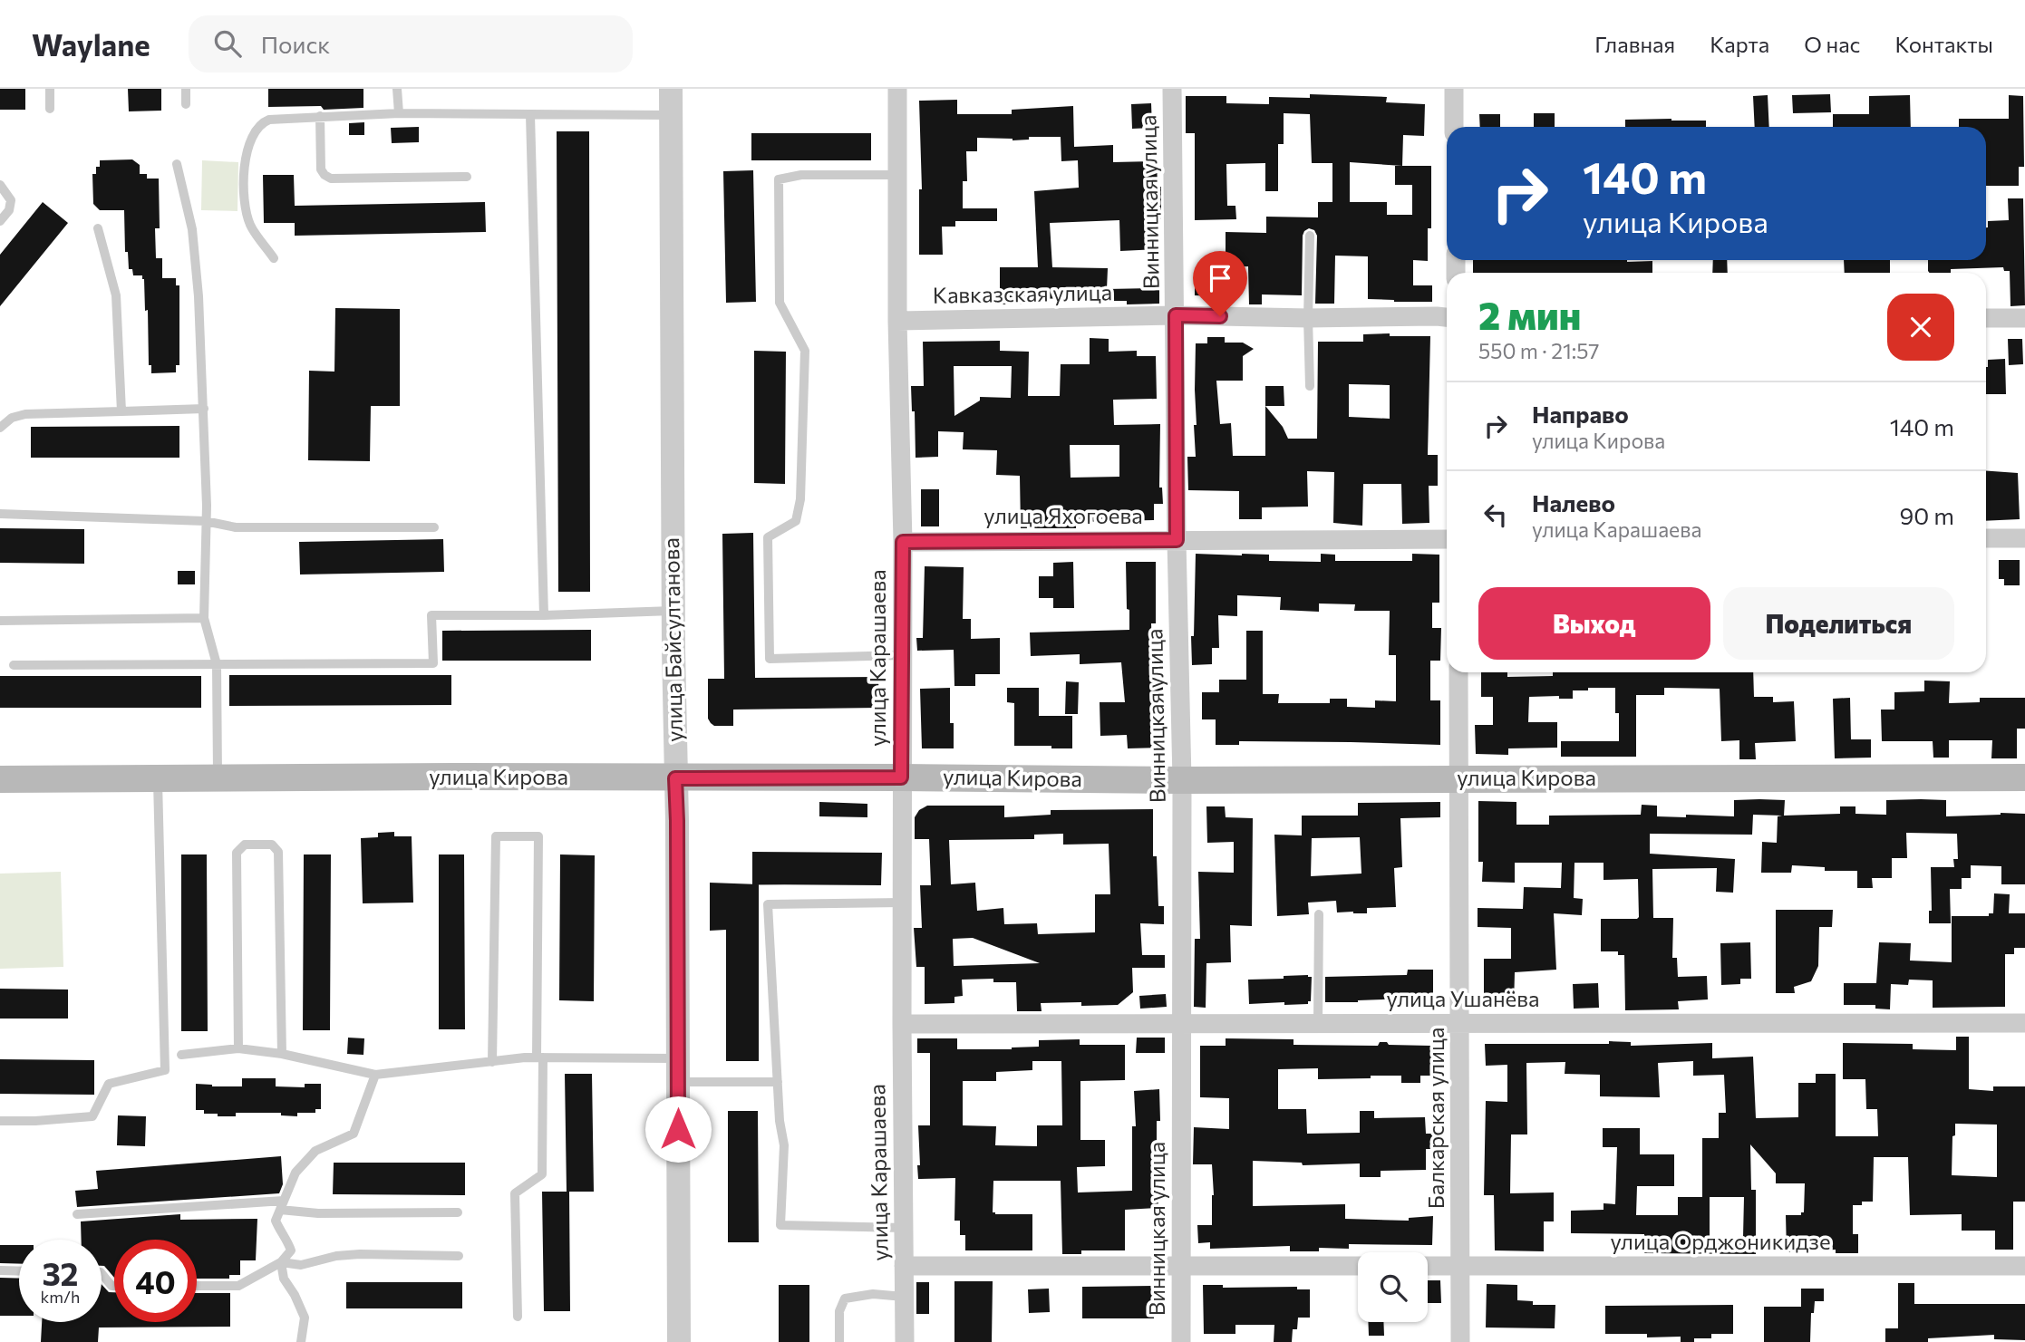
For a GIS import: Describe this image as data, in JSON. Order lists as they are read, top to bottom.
{
  "streets": {
    "main road": ["улица Кирова"],
    "street": [
      "Винницкая улица",
      "Кавказская улица",
      "улица Яхогоева",
      "улица Байсултанова",
      "улица Карашаева",
      "улица Ушанёва",
      "Балкарская улица",
      "улица Орджоникидзе"
    ]
  },
  "crossings": [
    ["Винницкая улица", "Кавказская улица"],
    ["Винницкая улица", "улица Яхогоева"],
    ["Винницкая улица", "улица Кирова"],
    ["Винницкая улица", "улица Ушанёва"],
    ["Кавказская улица", "улица Карашаева"],
    ["улица Яхогоева", "улица Карашаева"],
    ["улица Байсултанова", "улица Кирова"],
    ["улица Карашаева", "улица Кирова"],
    ["улица Карашаева", "улица Ушанёва"],
    ["улица Кирова", "Балкарская улица"],
    ["улица Ушанёва", "Балкарская улица"],
    ["Балкарская улица", "улица Орджоникидзе"]
  ],
  "page": {
    "header": "Waylane",
    "search": "Поиск",
    "nav": [
      "Главная",
      "Карта",
      "О нас",
      "Контакты"
    ],
    "turn": ["140 m", "улица Кирова"],
    "heading": ["2 мин", "550 m · 21:57"],
    "list": [
      {
        "name": "Направо",
        "note": "улица Кирова",
        "value": "140 m"
      },
      {
        "name": "Налево",
        "note": "улица Карашаева",
        "value": "90 m"
      }
    ],
    "buttons": ["Выход", "Поделиться"],
    "speed": "32 km/h",
    "limit": "40"
  }
}
